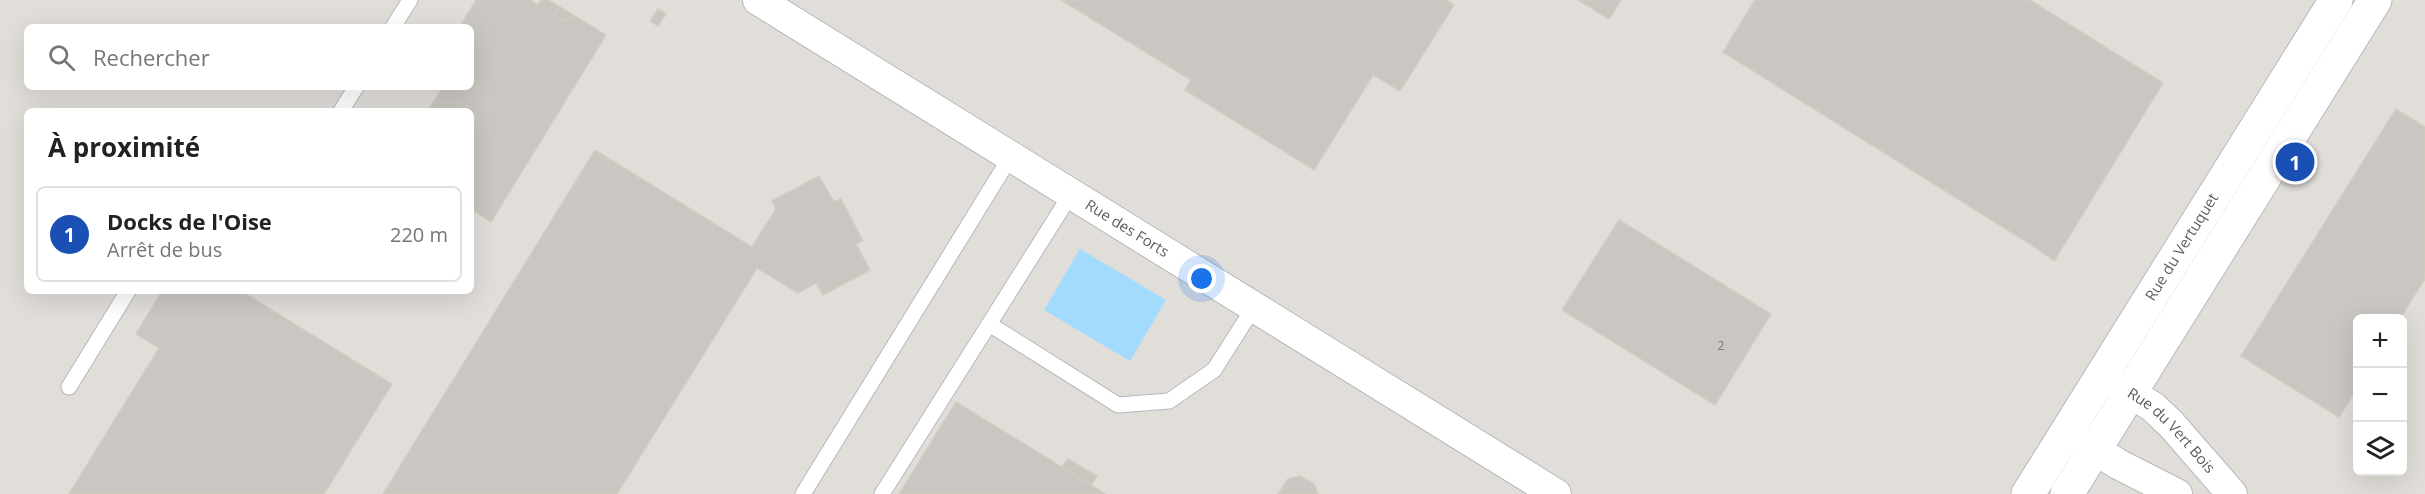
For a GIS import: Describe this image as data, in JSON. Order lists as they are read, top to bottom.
{
  "streets": {
    "street": ["Rue des Forts", "Rue du Vertuquet", "Rue du Vert Bois"]
  },
  "crossings": [
    ["Rue du Vertuquet", "Rue du Vert Bois"]
  ],
  "house_numbers": ["2"],
  "page": {
    "search": "Rechercher",
    "heading": "À proximité",
    "pins": "1",
    "list": [
      {
        "mark": "1",
        "name": "Docks de l'Oise",
        "note": "Arrêt de bus",
        "value": "220 m"
      }
    ],
    "map_buttons": ["+", "−"]
  }
}
